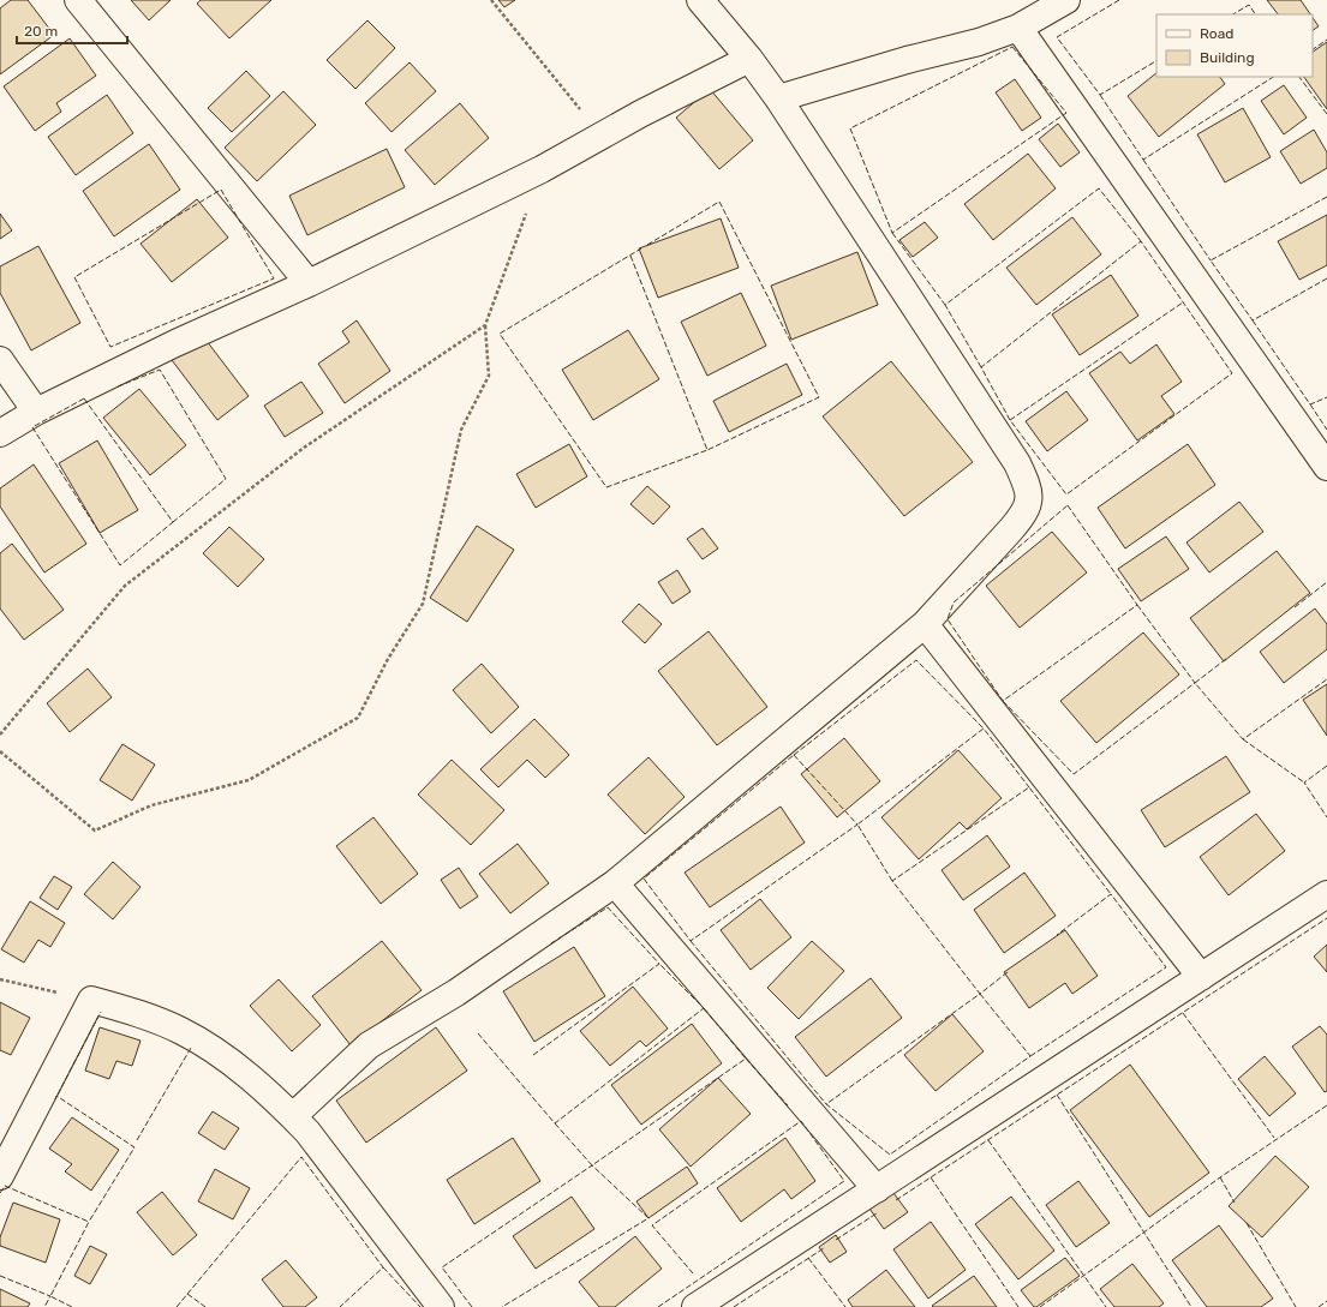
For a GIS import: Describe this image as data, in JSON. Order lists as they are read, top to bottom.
{
  "legend": ["Road", "Building"],
  "scale_bar": "20 m"
}
